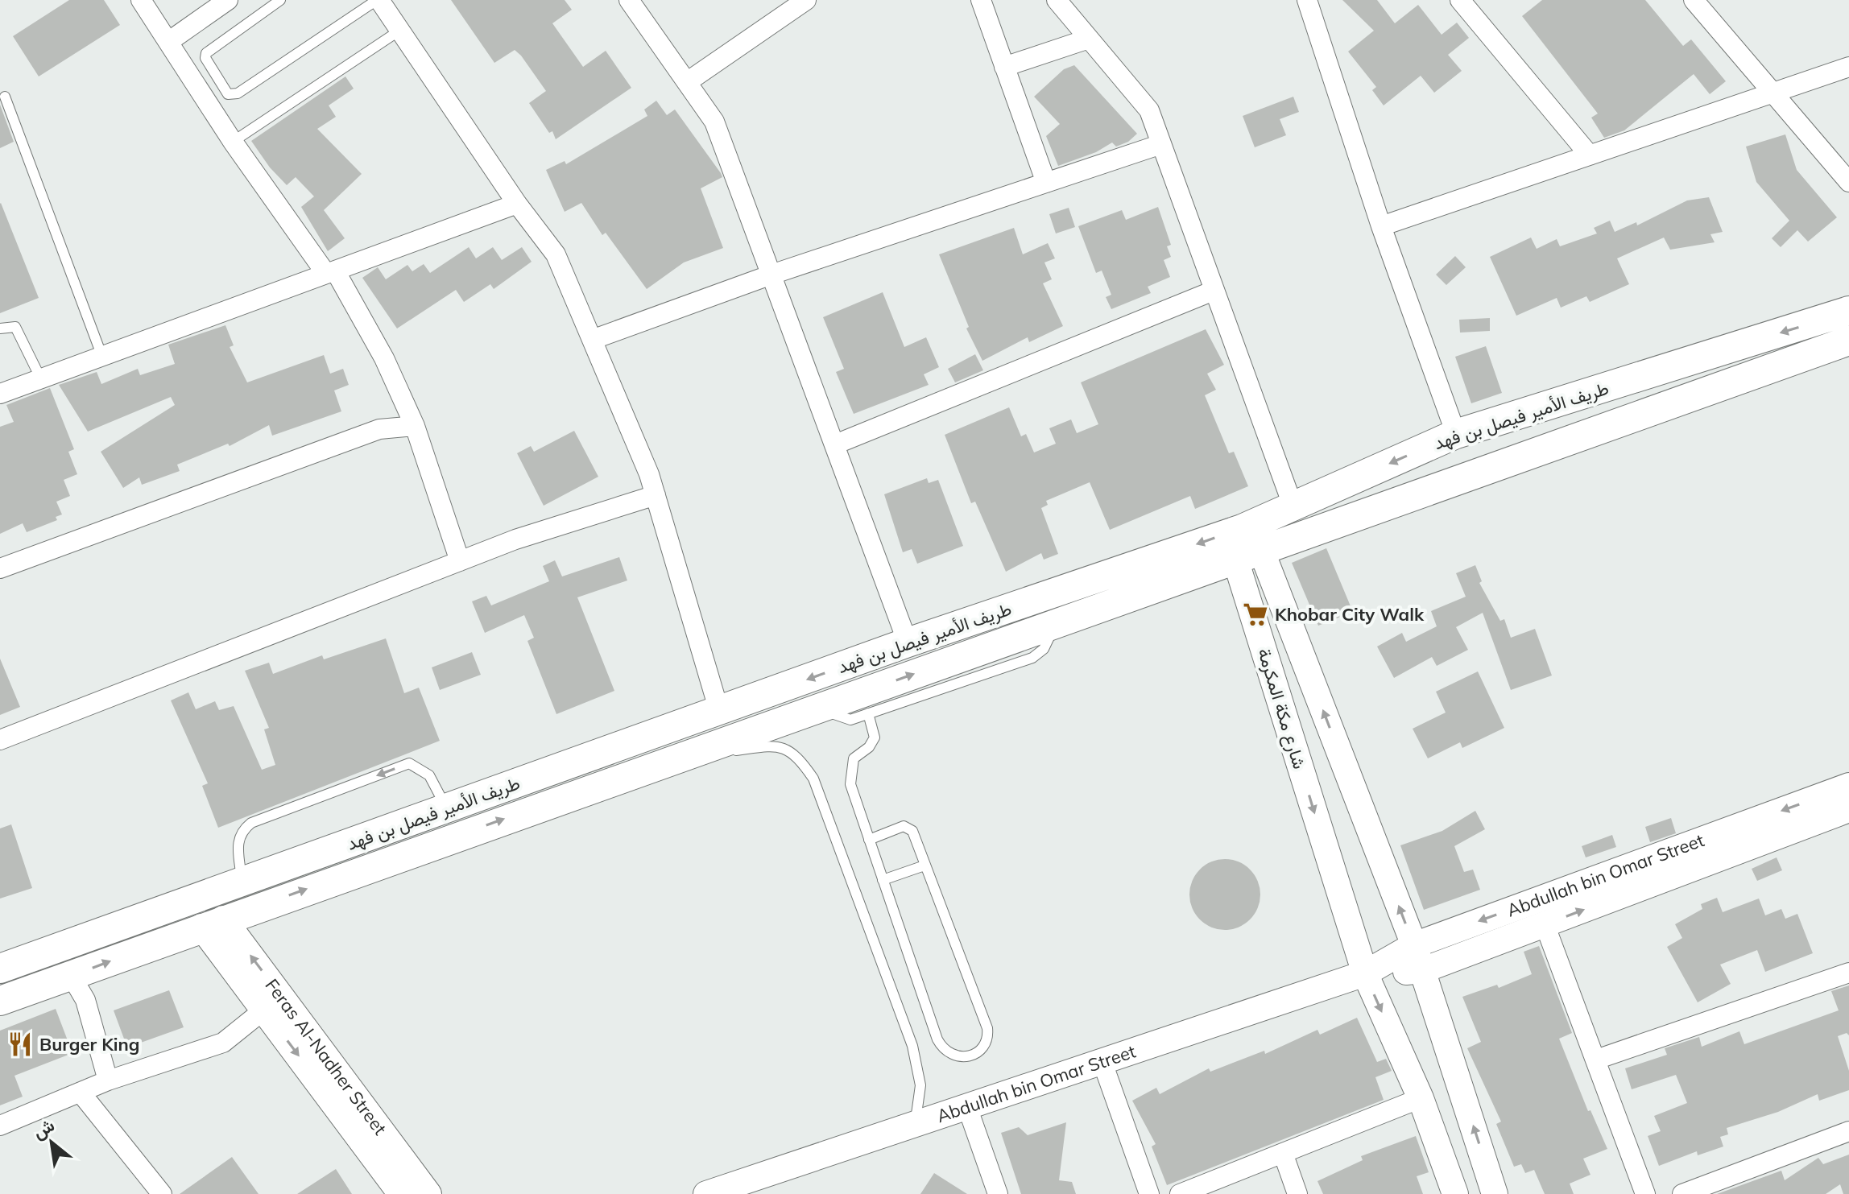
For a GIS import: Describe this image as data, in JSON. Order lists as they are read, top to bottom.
{
  "streets": {
    "main road": ["طريف الأمير فيصل بن فهد"],
    "street": ["شارع مكة المكرمة", "Abdullah bin Omar Street", "Feras Al-Nadher Street"]
  },
  "crossings": [
    ["طريف الأمير فيصل بن فهد", "شارع مكة المكرمة"],
    ["طريف الأمير فيصل بن فهد", "Feras Al-Nadher Street"],
    ["شارع مكة المكرمة", "Abdullah bin Omar Street"]
  ],
  "places": {
    "supermarket": ["Khobar City Walk"],
    "restaurant": ["Burger King"]
  },
  "north": "top left"
}
